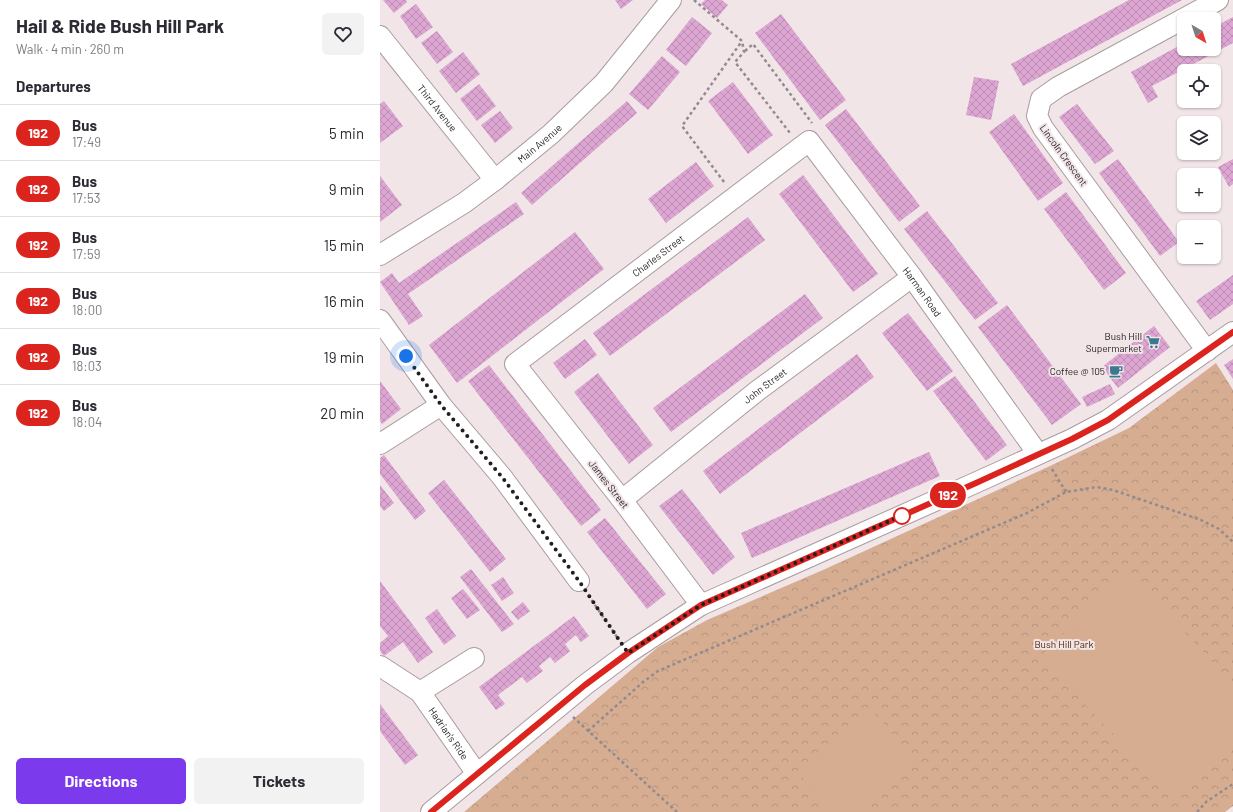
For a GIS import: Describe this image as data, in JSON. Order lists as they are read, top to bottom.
{
  "streets": {
    "street": [
      "Third Avenue",
      "Main Avenue",
      "Lincoln Crescent",
      "Charles Street",
      "Harman Road",
      "John Street",
      "James Street",
      "Hadrian's Ride"
    ]
  },
  "crossings": [
    ["Third Avenue", "Main Avenue"],
    ["Charles Street", "Harman Road"],
    ["Charles Street", "James Street"],
    ["Harman Road", "John Street"],
    ["John Street", "James Street"]
  ],
  "parks": ["Bush Hill Park"],
  "places": {
    "supermarket": ["Bush Hill Supermarket"],
    "cafe": ["Coffee @ 105"]
  },
  "lines": ["bus line 192"],
  "north": "bottom right",
  "page": {
    "heading": [
      ["Hail & Ride Bush Hill Park", "Walk · 4 min · 260 m"],
      "Departures"
    ],
    "on_map": "192",
    "map_buttons": ["+", "−"],
    "list": [
      {
        "mark": "192",
        "name": "Bus",
        "note": "17:49",
        "value": "5 min"
      },
      {
        "mark": "192",
        "name": "Bus",
        "note": "17:53",
        "value": "9 min"
      },
      {
        "mark": "192",
        "name": "Bus",
        "note": "17:59",
        "value": "15 min"
      },
      {
        "mark": "192",
        "name": "Bus",
        "note": "18:00",
        "value": "16 min"
      },
      {
        "mark": "192",
        "name": "Bus",
        "note": "18:03",
        "value": "19 min"
      },
      {
        "mark": "192",
        "name": "Bus",
        "note": "18:04",
        "value": "20 min"
      }
    ],
    "buttons": ["Directions", "Tickets"]
  }
}
